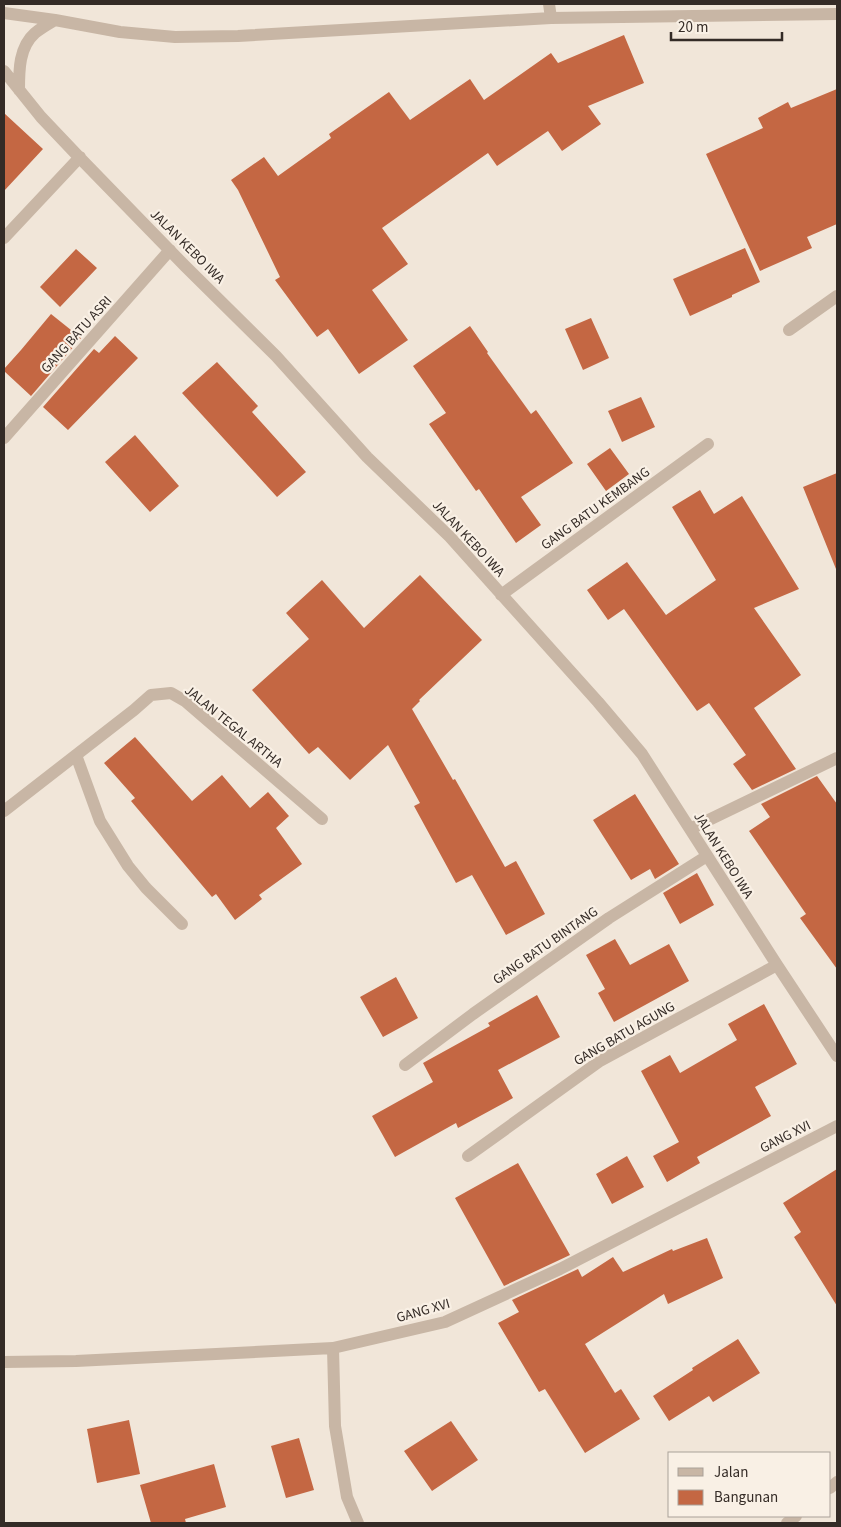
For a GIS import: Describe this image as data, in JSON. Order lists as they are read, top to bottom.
{
  "streets": {
    "street": [
      "JALAN KEBO IWA",
      "GANG BATU ASRI",
      "GANG BATU KEMBANG",
      "JALAN TEGAL ARTHA",
      "GANG BATU BINTANG",
      "GANG BATU AGUNG",
      "GANG XVI"
    ]
  },
  "crossings": [
    ["JALAN KEBO IWA", "GANG BATU ASRI"],
    ["JALAN KEBO IWA", "GANG BATU KEMBANG"],
    ["JALAN KEBO IWA", "GANG BATU BINTANG"],
    ["JALAN KEBO IWA", "GANG BATU AGUNG"]
  ],
  "legend": ["Jalan", "Bangunan"],
  "scale_bar": "20 m"
}
